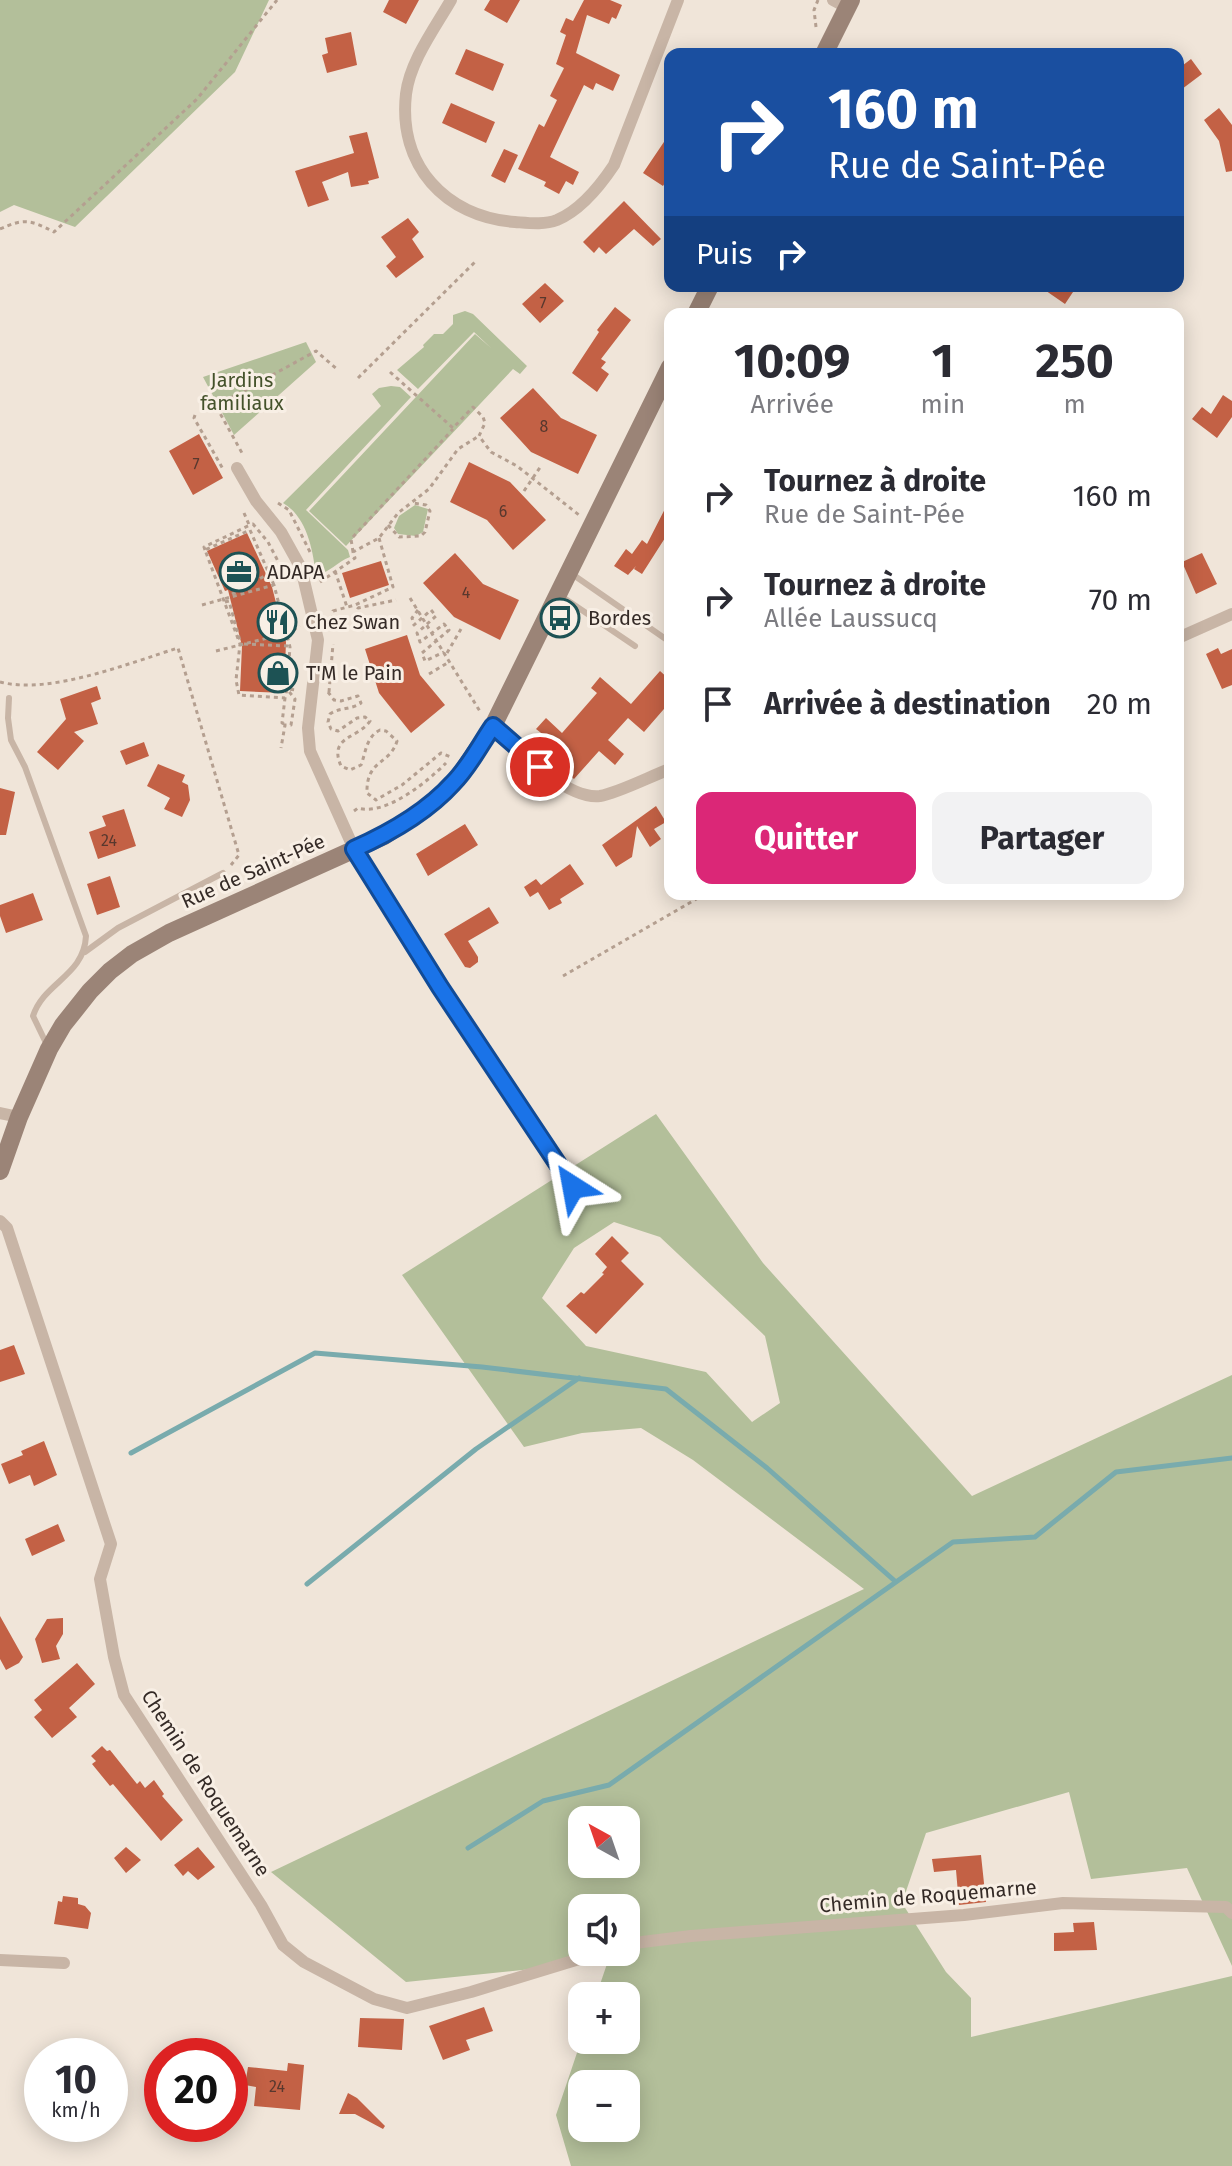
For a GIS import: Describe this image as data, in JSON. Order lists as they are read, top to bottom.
{
  "streets": {
    "main road": ["Rue de Saint-Pée"],
    "street": ["Chemin de Roquemarne"]
  },
  "parks": ["Jardins familiaux"],
  "places": {
    "office": ["ADAPA"],
    "bus stop": ["Bordes"],
    "restaurant": ["Chez Swan"],
    "shop": ["T'M le Pain"]
  },
  "house_numbers": [
    "7",
    "8",
    "7",
    "6",
    "4",
    "24",
    "24"
  ],
  "north": "top left",
  "page": {
    "turn": ["160 m", "Rue de Saint-Pée"],
    "then": "Puis",
    "eta": [
      "10:09",
      "Arrivée",
      "1",
      "min",
      "250",
      "m"
    ],
    "list": [
      {
        "name": "Tournez à droite",
        "note": "Rue de Saint-Pée",
        "value": "160 m"
      },
      {
        "name": "Tournez à droite",
        "note": "Allée Laussucq",
        "value": "70 m"
      },
      {
        "name": "Arrivée à destination",
        "value": "20 m"
      }
    ],
    "buttons": ["Quitter", "Partager"],
    "map_buttons": ["+", "−"],
    "speed": "10 km/h",
    "limit": "20"
  }
}
